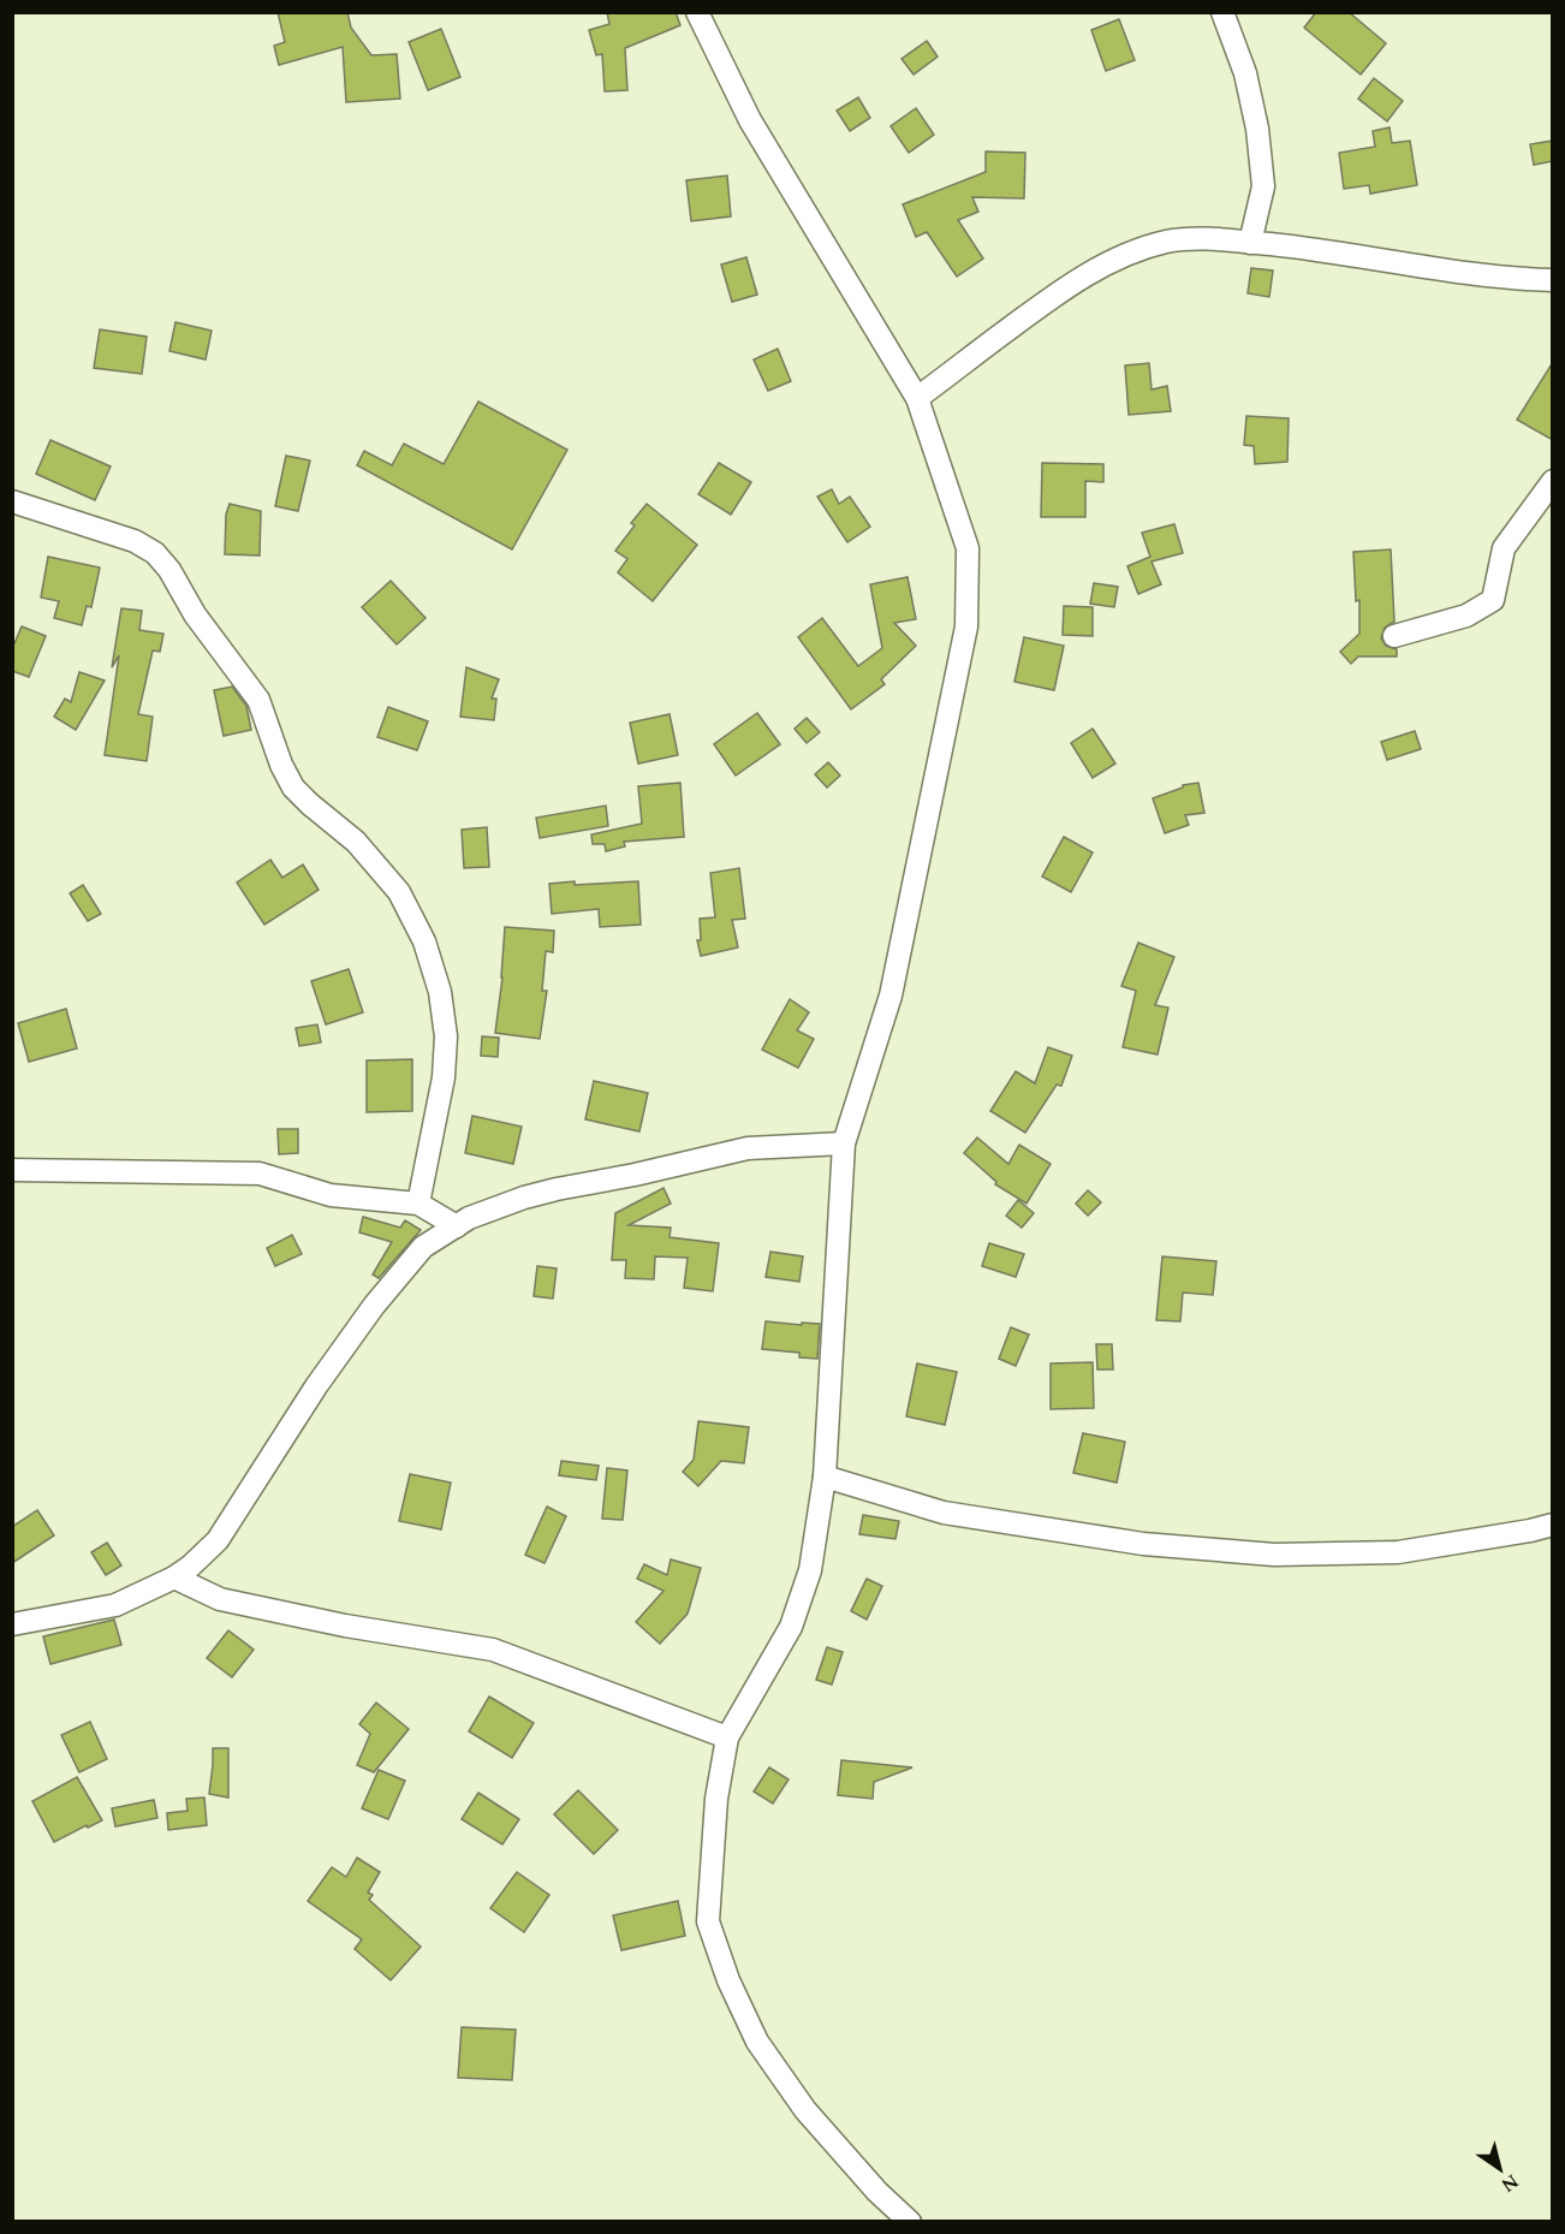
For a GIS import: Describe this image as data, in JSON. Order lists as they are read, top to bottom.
{
  "north": "bottom right"
}
